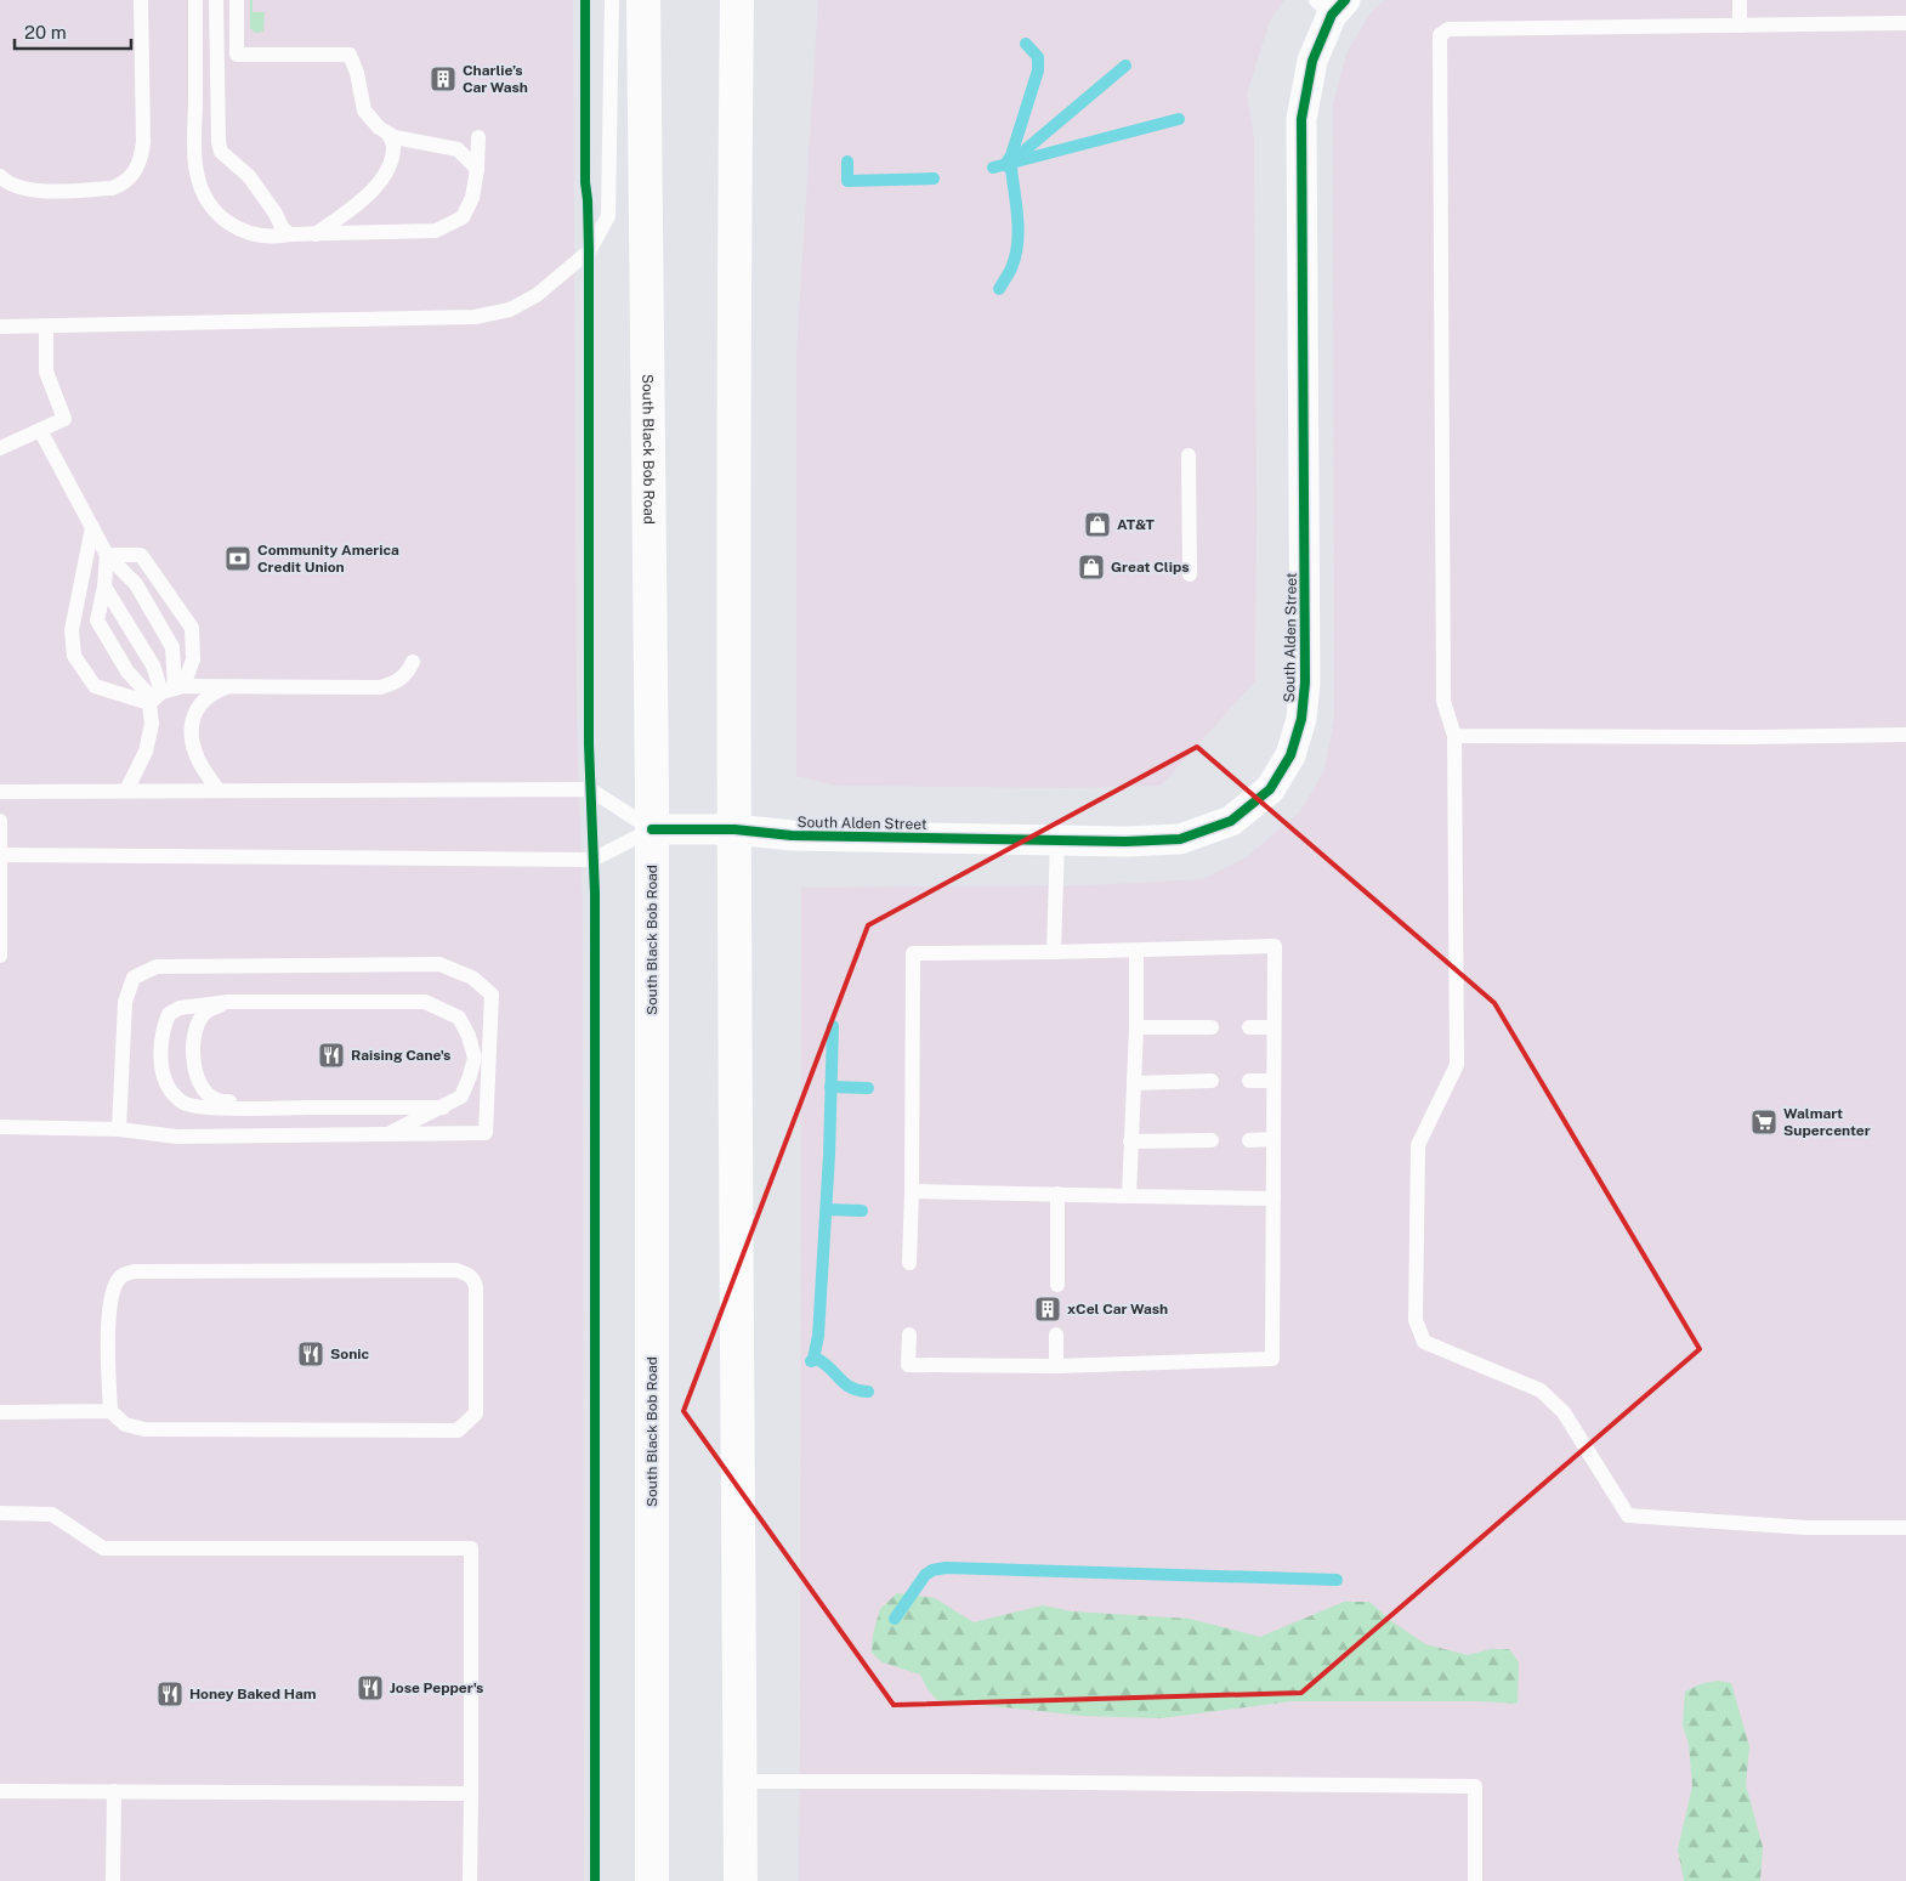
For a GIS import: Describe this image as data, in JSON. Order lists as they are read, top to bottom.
{
  "streets": {
    "main road": ["South Black Bob Road"],
    "street": ["South Alden Street"]
  },
  "crossings": [
    ["South Black Bob Road", "South Alden Street"]
  ],
  "places": {
    "building": ["Charlie’s Car Wash", "xCel Car Wash"],
    "shop": ["AT&T", "Great Clips"],
    "bank": ["Community America Credit Union"],
    "restaurant": [
      "Raising Cane's",
      "Sonic",
      "Jose Pepper's",
      "Honey Baked Ham"
    ],
    "supermarket": ["Walmart Supercenter"]
  },
  "scale_bar": "20 m"
}
